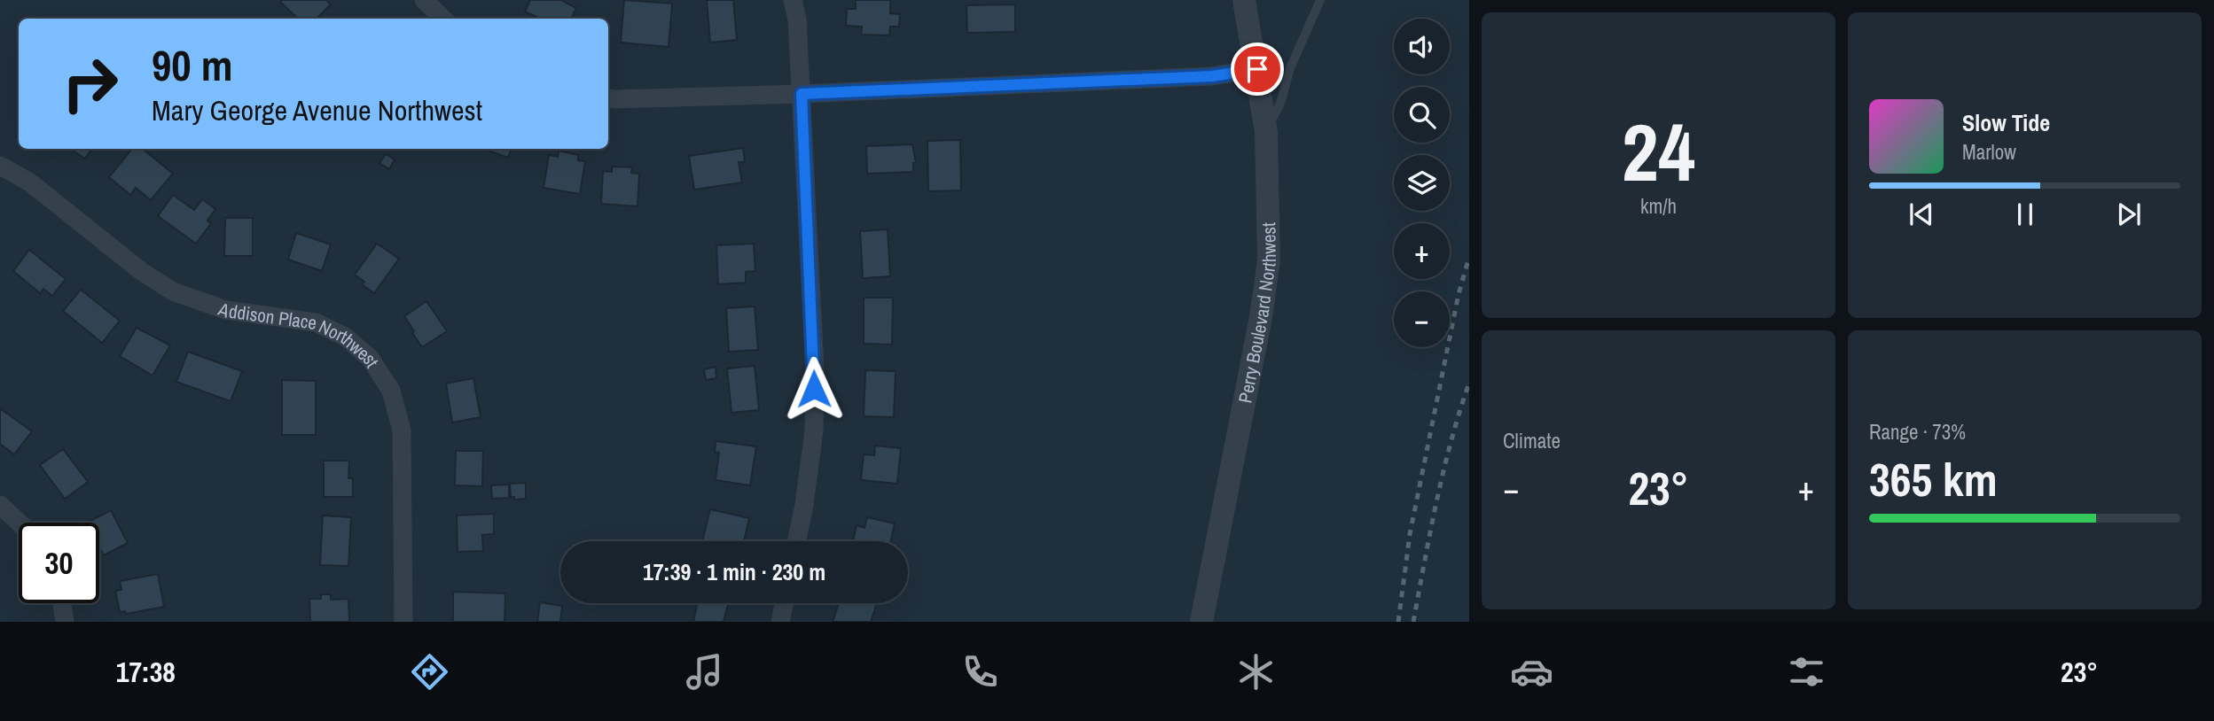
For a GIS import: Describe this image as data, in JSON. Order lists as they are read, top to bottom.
{
  "streets": {
    "street": ["Perry Boulevard Northwest", "Addison Place Northwest"]
  },
  "page": {
    "tile": [
      ["24", "km/h"],
      "Climate",
      ["Range · 73%", "365 km"]
    ],
    "map_buttons": ["+", "−"],
    "turn": ["90 m", "Mary George Avenue Northwest"],
    "song": ["Slow Tide", "Marlow"],
    "heat": ["−", "23°", "+"],
    "limit": "30",
    "trip": "17:39 · 1 min · 230 m",
    "tabs": ["17:38", "23°"]
  }
}
